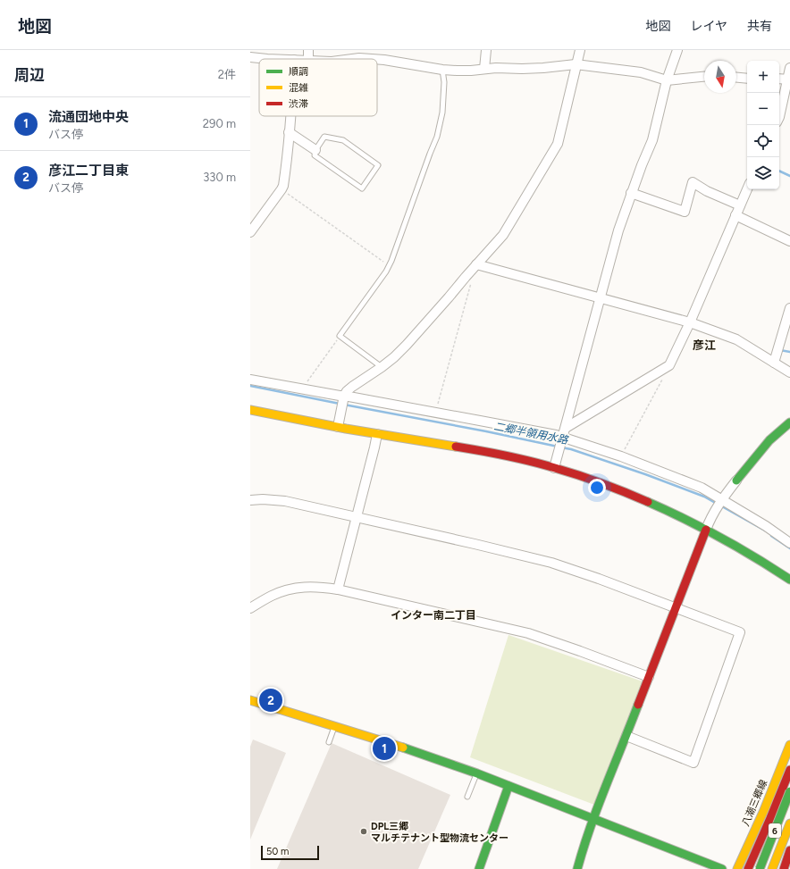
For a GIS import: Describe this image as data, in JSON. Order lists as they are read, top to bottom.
{
  "streets": {
    "main road": ["八潮三郷線", "6"]
  },
  "districts": ["彦江", "インター南二丁目"],
  "water": ["二郷半領用水路"],
  "places": ["DPL三郷 マルチテナント型物流センター"],
  "legend": ["順調", "混雑", "渋滞"],
  "scale_bar": "50 m",
  "north": "bottom",
  "page": {
    "header": "地図",
    "nav": ["地図", "レイヤ", "共有"],
    "heading": ["周辺", "2件"],
    "map_buttons": ["+", "−"],
    "list": [
      {
        "mark": "1",
        "name": "流通団地中央",
        "note": "バス停",
        "value": "290 m"
      },
      {
        "mark": "2",
        "name": "彦江二丁目東",
        "note": "バス停",
        "value": "330 m"
      }
    ],
    "pins": ["2", "1"],
    "scale": "50 m"
  }
}
